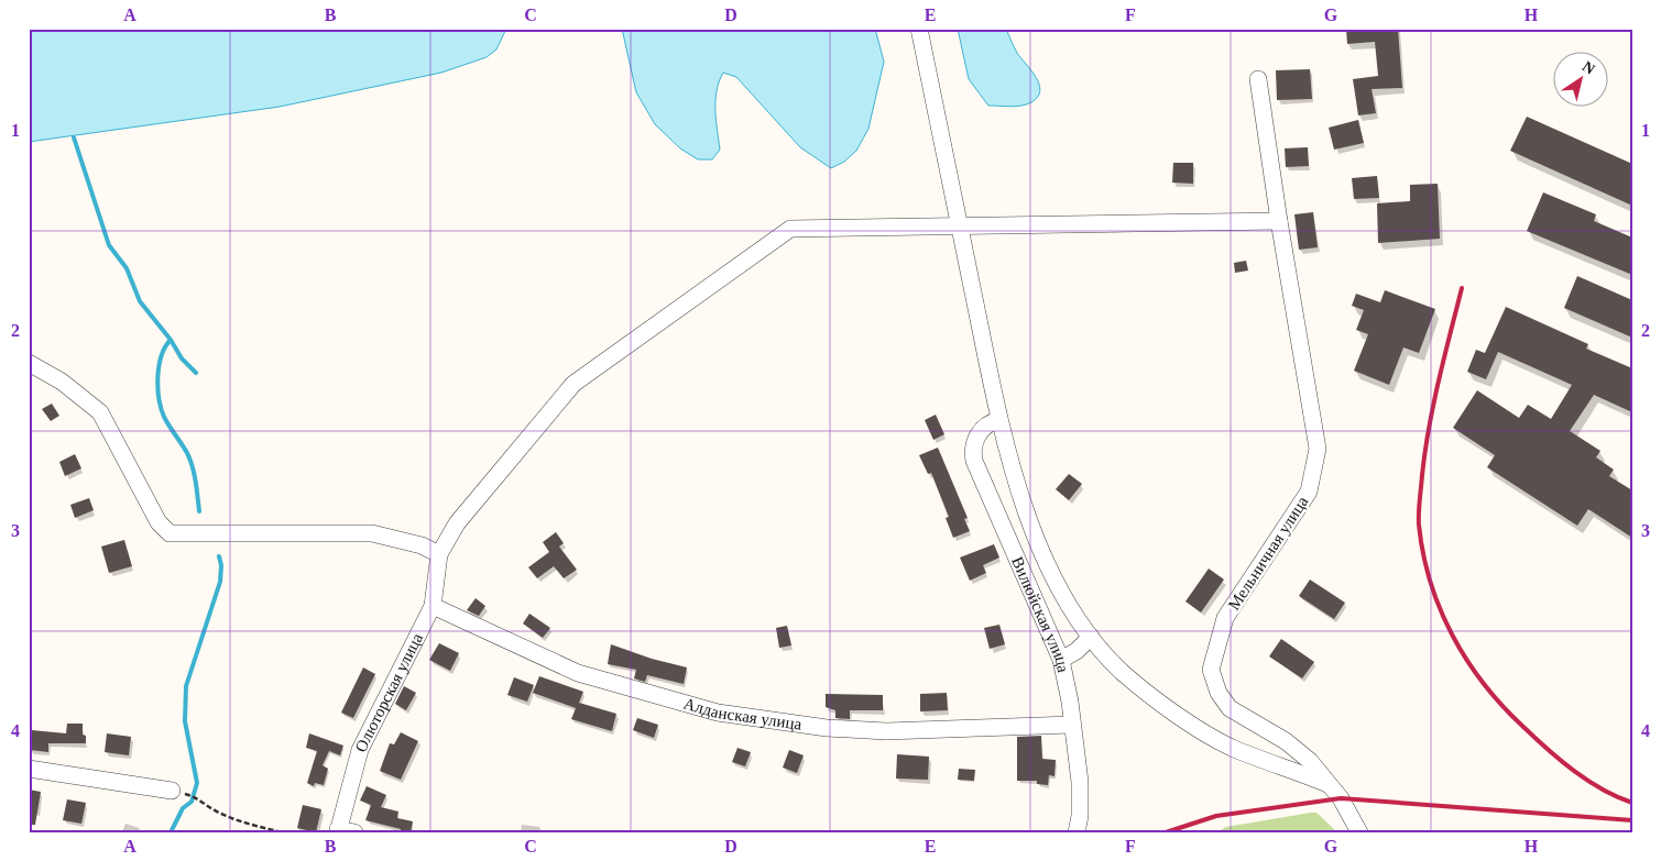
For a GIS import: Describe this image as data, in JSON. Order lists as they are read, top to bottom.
{
  "streets": {
    "street": [
      "Мельничная улица",
      "Вилюйская улица",
      "Олюторская улица",
      "Алданская улица"
    ]
  },
  "crossings": [
    ["Вилюйская улица", "Алданская улица"],
    ["Олюторская улица", "Алданская улица"]
  ],
  "north": "top right",
  "grid": {
    "columns": [
      "A",
      "B",
      "C",
      "D",
      "E",
      "F",
      "G",
      "H"
    ],
    "rows": [
      "1",
      "2",
      "3",
      "4"
    ]
  }
}
